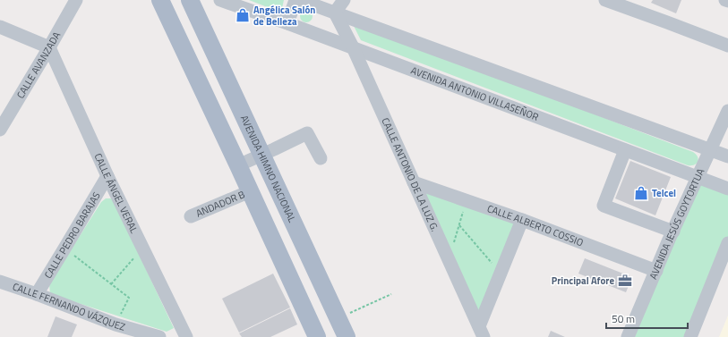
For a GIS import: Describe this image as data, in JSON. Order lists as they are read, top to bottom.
{
  "streets": {
    "main road": ["AVENIDA HIMNO NACIONAL"],
    "street": [
      "CALLE AVANZADA",
      "AVENIDA ANTONIO VILLASEÑOR",
      "CALLE ANTONIO DE LA LUZ G.",
      "CALLE ÁNGEL VERAL",
      "ANDADOR B",
      "AVENIDA JESÚS GOYTORTUA",
      "CALLE ALBERTO COSSIO",
      "CALLE PEDRO BARAJAS",
      "CALLE FERNANDO VÁZQUEZ"
    ]
  },
  "crossings": [
    ["CALLE AVANZADA", "CALLE ÁNGEL VERAL"],
    ["AVENIDA ANTONIO VILLASEÑOR", "CALLE ANTONIO DE LA LUZ G."],
    ["AVENIDA ANTONIO VILLASEÑOR", "AVENIDA JESÚS GOYTORTUA"],
    ["CALLE ANTONIO DE LA LUZ G.", "CALLE ALBERTO COSSIO"],
    ["CALLE ÁNGEL VERAL", "CALLE PEDRO BARAJAS"],
    ["AVENIDA JESÚS GOYTORTUA", "CALLE ALBERTO COSSIO"],
    ["CALLE PEDRO BARAJAS", "CALLE FERNANDO VÁZQUEZ"]
  ],
  "places": {
    "shop": ["Angélica Salón de Belleza", "Telcel"],
    "office": ["Principal Afore"]
  },
  "scale_bar": "50 m"
}
